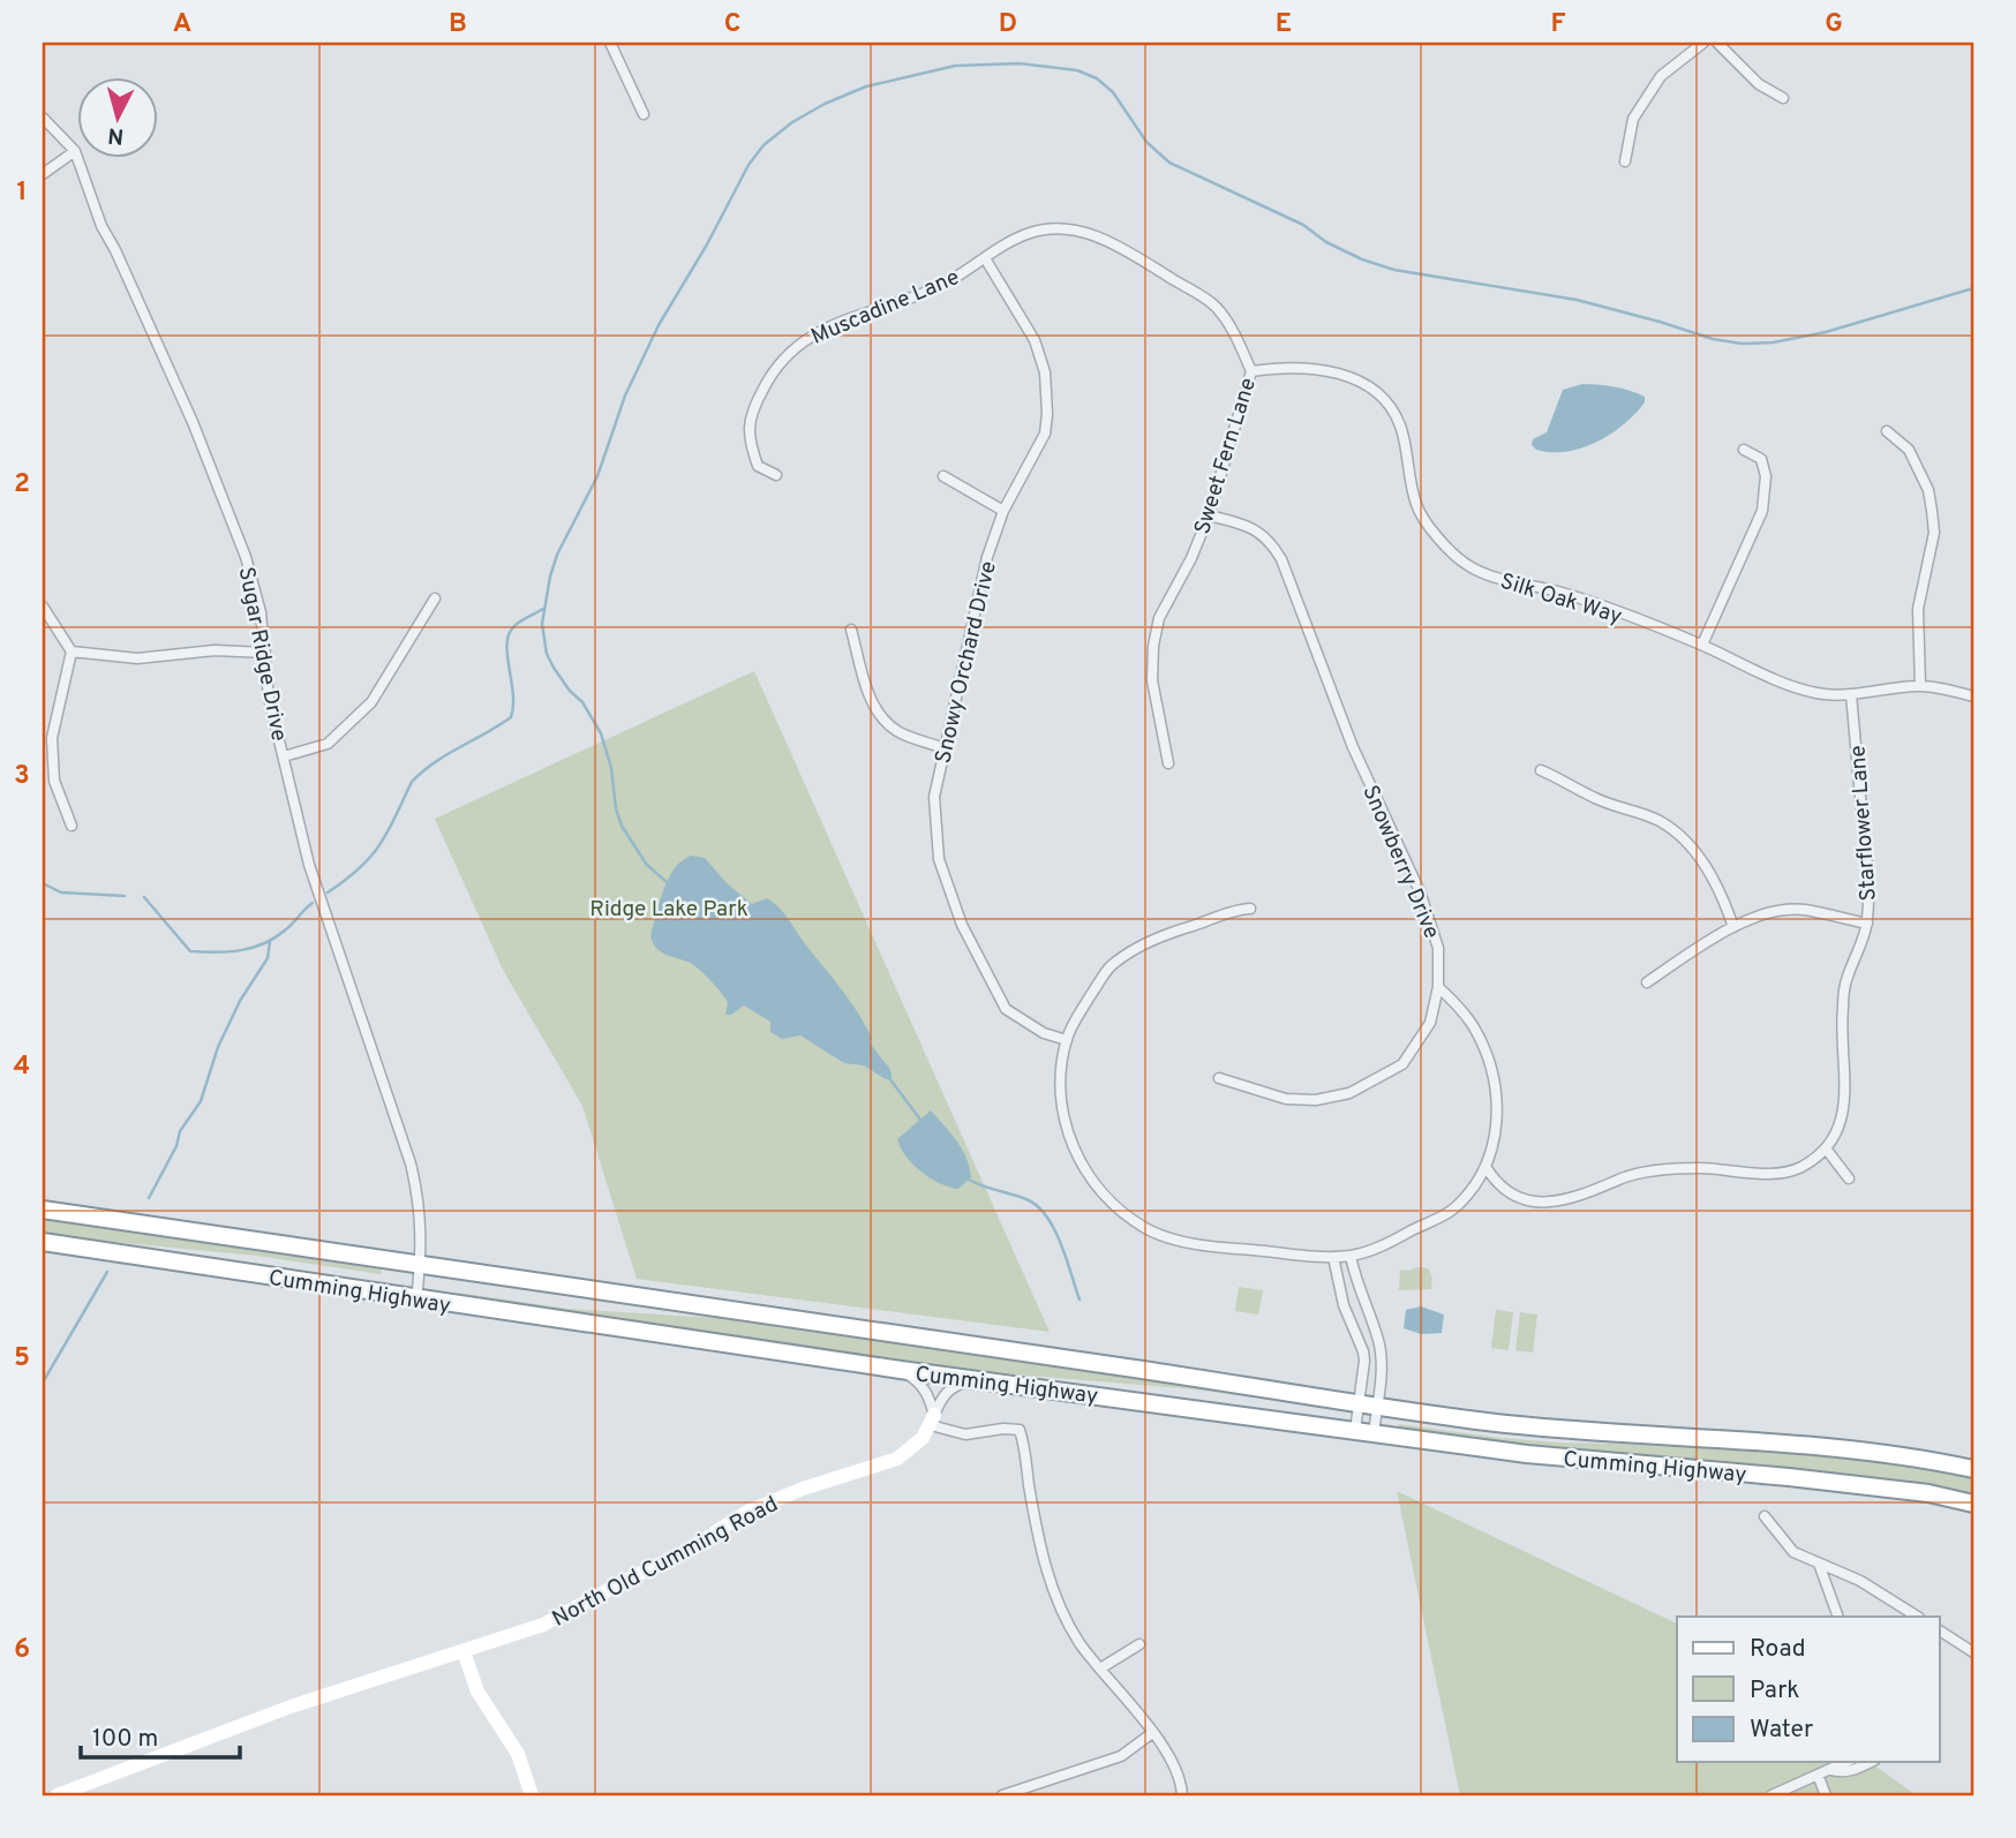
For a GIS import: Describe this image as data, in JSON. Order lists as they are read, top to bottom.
{
  "streets": {
    "highway": ["Cumming Highway"],
    "street": [
      "Muscadine Lane",
      "Sweet Fern Lane",
      "Silk Oak Way",
      "Sugar Ridge Drive",
      "Snowy Orchard Drive",
      "Starflower Lane",
      "Snowberry Drive",
      "North Old Cumming Road"
    ]
  },
  "crossings": [
    ["Muscadine Lane", "Sweet Fern Lane"],
    ["Muscadine Lane", "Snowy Orchard Drive"],
    ["Sweet Fern Lane", "Silk Oak Way"],
    ["Sweet Fern Lane", "Snowy Orchard Drive"],
    ["Sweet Fern Lane", "Snowberry Drive"],
    ["Silk Oak Way", "Starflower Lane"],
    ["Sugar Ridge Drive", "Cumming Highway"],
    ["Cumming Highway", "North Old Cumming Road"]
  ],
  "parks": ["Ridge Lake Park"],
  "legend": ["Road", "Park", "Water"],
  "scale_bar": "100 m",
  "north": "bottom",
  "grid": {
    "columns": [
      "A",
      "B",
      "C",
      "D",
      "E",
      "F",
      "G"
    ],
    "rows": [
      "1",
      "2",
      "3",
      "4",
      "5",
      "6"
    ]
  }
}
